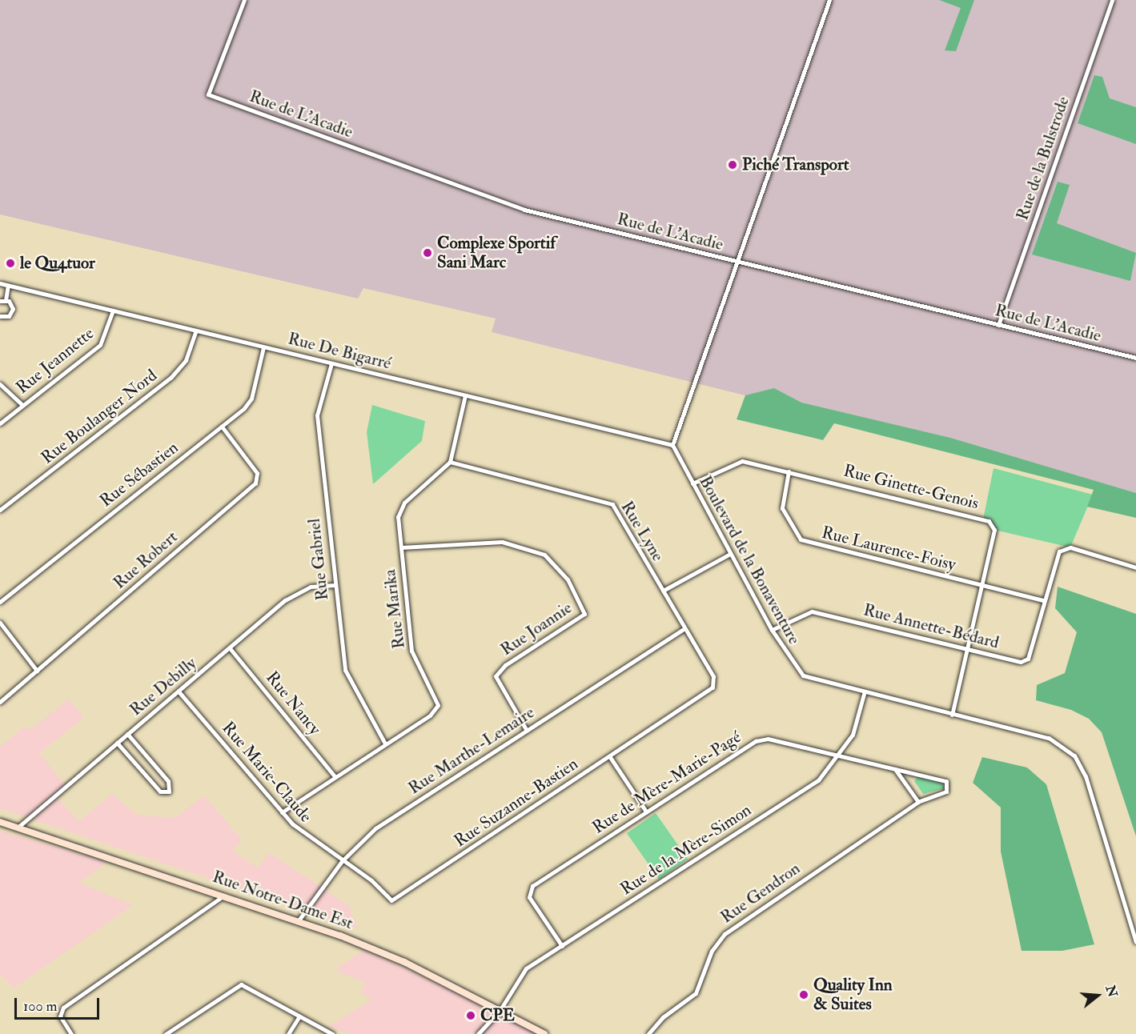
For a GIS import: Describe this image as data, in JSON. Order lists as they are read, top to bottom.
{
  "streets": {
    "street": [
      "Rue de L'Acadie",
      "Rue de la Bulstrode",
      "Rue De Bigarré",
      "Rue Jeannette",
      "Rue Boulanger Nord",
      "Rue Sébastien",
      "Rue Ginette-Genois",
      "Rue Lyne",
      "Rue Laurence-Foisy",
      "Rue Gabriel",
      "Rue Robert",
      "Boulevard de la Bonaventure",
      "Rue Marika",
      "Rue Annette-Bédard",
      "Rue Joannie",
      "Rue Debilly",
      "Rue Nancy",
      "Rue Marthe-Lemaire",
      "Rue Marie-Claude",
      "Rue de Mère-Marie-Pagé",
      "Rue Suzanne-Bastien",
      "Rue de la Mère-Simon",
      "Rue Gendron",
      "Rue Notre-Dame Est"
    ]
  },
  "crossings": [
    ["Rue de L'Acadie", "Rue de la Bulstrode"],
    ["Rue De Bigarré", "Rue Jeannette"],
    ["Rue De Bigarré", "Rue Boulanger Nord"],
    ["Rue De Bigarré", "Rue Sébastien"],
    ["Rue De Bigarré", "Rue Gabriel"],
    ["Rue De Bigarré", "Boulevard de la Bonaventure"],
    ["Rue Sébastien", "Rue Robert"],
    ["Rue Ginette-Genois", "Rue Laurence-Foisy"],
    ["Rue Ginette-Genois", "Boulevard de la Bonaventure"],
    ["Rue Ginette-Genois", "Rue Annette-Bédard"],
    ["Rue Lyne", "Rue Marika"],
    ["Rue Lyne", "Rue Marthe-Lemaire"],
    ["Rue Lyne", "Rue Suzanne-Bastien"],
    ["Rue Laurence-Foisy", "Rue Annette-Bédard"],
    ["Rue Gabriel", "Rue Marika"],
    ["Rue Gabriel", "Rue Debilly"],
    ["Boulevard de la Bonaventure", "Rue Annette-Bédard"],
    ["Boulevard de la Bonaventure", "Rue de la Mère-Simon"],
    ["Rue Marika", "Rue Joannie"],
    ["Rue Marika", "Rue Nancy"],
    ["Rue Marika", "Rue Marie-Claude"],
    ["Rue Joannie", "Rue Marthe-Lemaire"],
    ["Rue Debilly", "Rue Nancy"],
    ["Rue Debilly", "Rue Marie-Claude"],
    ["Rue Debilly", "Rue Notre-Dame Est"],
    ["Rue Marthe-Lemaire", "Rue Marie-Claude"],
    ["Rue Marthe-Lemaire", "Rue Suzanne-Bastien"],
    ["Rue Marthe-Lemaire", "Rue Notre-Dame Est"],
    ["Rue Marie-Claude", "Rue Suzanne-Bastien"],
    ["Rue de Mère-Marie-Pagé", "Rue de la Mère-Simon"],
    ["Rue de Mère-Marie-Pagé", "Rue Gendron"],
    ["Rue de la Mère-Simon", "Rue Notre-Dame Est"]
  ],
  "places": [
    "Piché Transport",
    "Complexe Sportif Sani Marc",
    "le Qu4tuor",
    "Quality Inn & Suites",
    "CPE"
  ],
  "scale_bar": "100 m",
  "north": "right"
}
